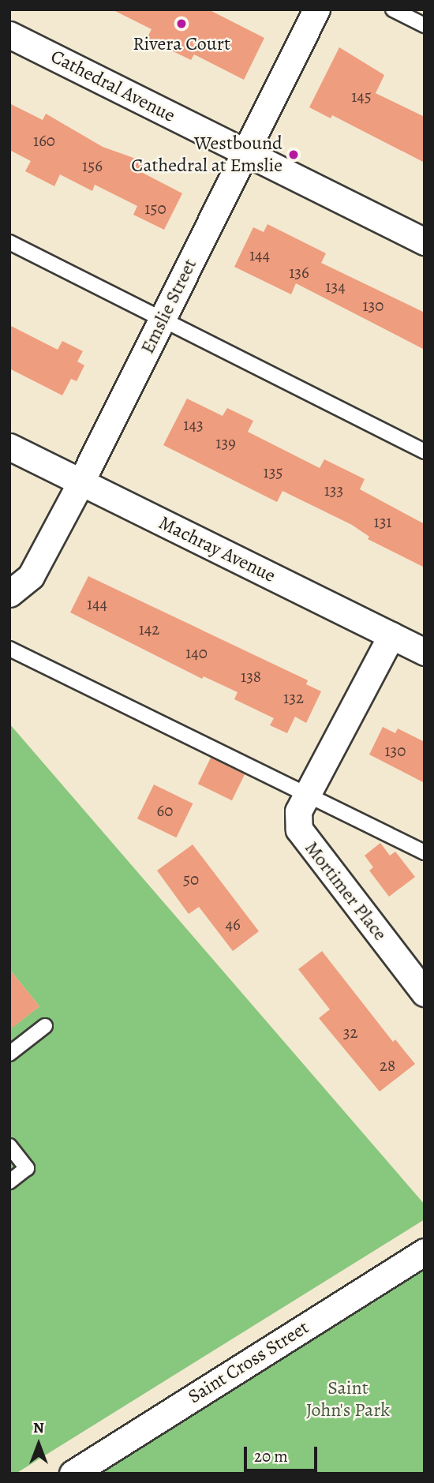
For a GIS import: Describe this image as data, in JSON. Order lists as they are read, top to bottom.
{
  "streets": {
    "street": [
      "Cathedral Avenue",
      "Emslie Street",
      "Machray Avenue",
      "Mortimer Place",
      "Saint Cross Street"
    ]
  },
  "crossings": [
    ["Cathedral Avenue", "Emslie Street"],
    ["Emslie Street", "Machray Avenue"],
    ["Machray Avenue", "Mortimer Place"]
  ],
  "parks": ["Saint John's Park"],
  "places": ["Rivera Court", "Westbound Cathedral at Emslie"],
  "house_numbers": [
    "145",
    "160",
    "156",
    "150",
    "144",
    "136",
    "134",
    "130",
    "143",
    "139",
    "135",
    "133",
    "131",
    "144",
    "142",
    "140",
    "138",
    "132",
    "130",
    "60",
    "50",
    "46",
    "32",
    "28"
  ],
  "scale_bar": "20 m",
  "north": "top"
}
